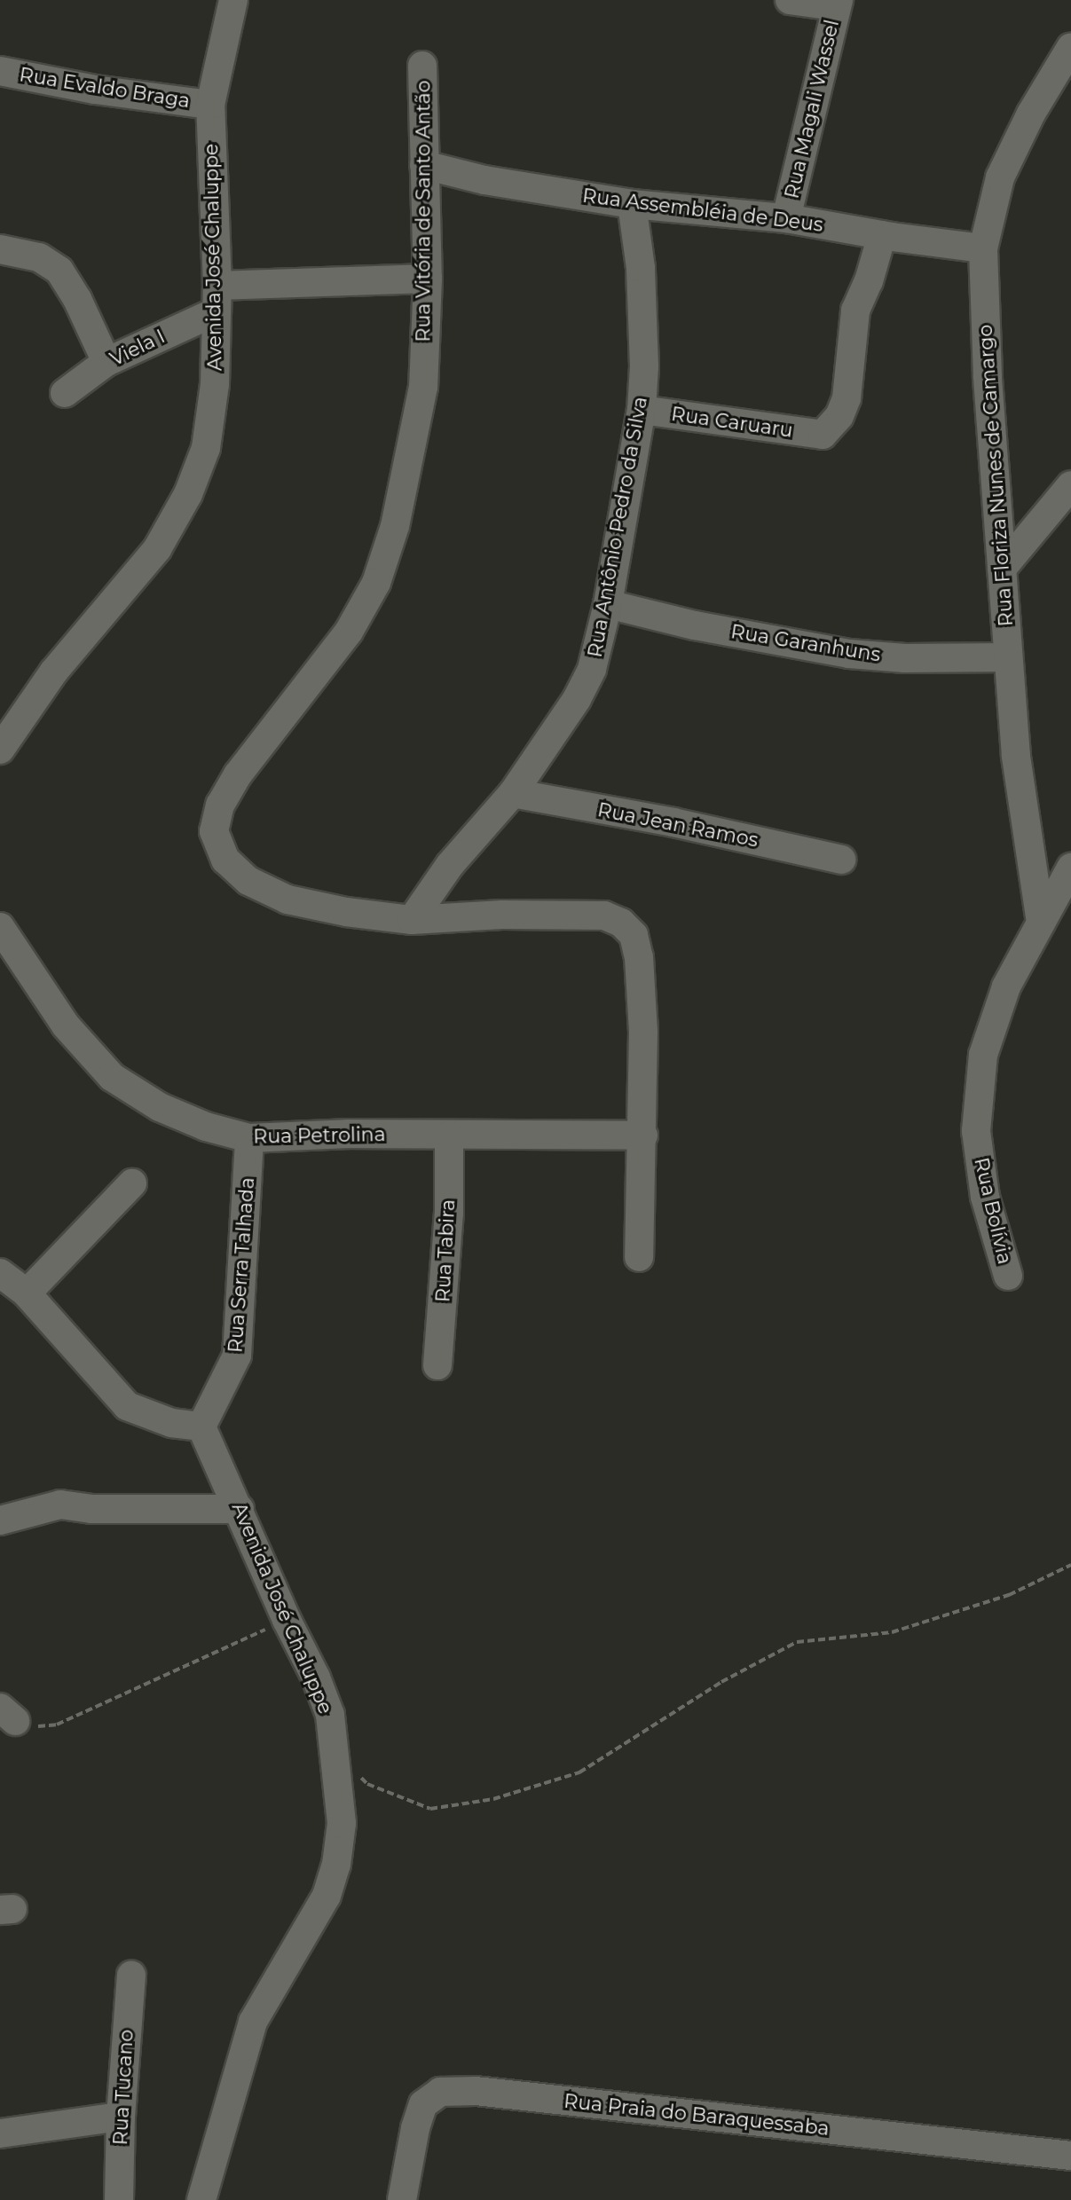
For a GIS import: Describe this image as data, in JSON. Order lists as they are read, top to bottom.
{
  "streets": {
    "street": [
      "Rua Evaldo Braga",
      "Rua Magali Wassel",
      "Rua Assembléia de Deus",
      "Rua Vitória de Santo Antão",
      "Avenida José Chaluppe",
      "Viela I",
      "Rua Caruaru",
      "Rua Floriza Nunes de Camargo",
      "Rua Antônio Pedro da Silva",
      "Rua Garanhuns",
      "Rua Jean Ramos",
      "Rua Petrolina",
      "Rua Bolívia",
      "Rua Tabira",
      "Rua Serra Talhada",
      "Rua Tucano",
      "Rua Praia do Baraquessaba"
    ]
  },
  "crossings": [
    ["Rua Evaldo Braga", "Avenida José Chaluppe"],
    ["Rua Magali Wassel", "Rua Assembléia de Deus"],
    ["Rua Assembléia de Deus", "Rua Vitória de Santo Antão"],
    ["Rua Assembléia de Deus", "Rua Caruaru"],
    ["Rua Assembléia de Deus", "Rua Floriza Nunes de Camargo"],
    ["Rua Assembléia de Deus", "Rua Antônio Pedro da Silva"],
    ["Rua Vitória de Santo Antão", "Rua Antônio Pedro da Silva"],
    ["Rua Vitória de Santo Antão", "Rua Petrolina"],
    ["Avenida José Chaluppe", "Viela I"],
    ["Avenida José Chaluppe", "Rua Serra Talhada"],
    ["Rua Caruaru", "Rua Antônio Pedro da Silva"],
    ["Rua Floriza Nunes de Camargo", "Rua Garanhuns"],
    ["Rua Floriza Nunes de Camargo", "Rua Bolívia"],
    ["Rua Antônio Pedro da Silva", "Rua Garanhuns"],
    ["Rua Antônio Pedro da Silva", "Rua Jean Ramos"],
    ["Rua Petrolina", "Rua Tabira"],
    ["Rua Petrolina", "Rua Serra Talhada"]
  ]
}
